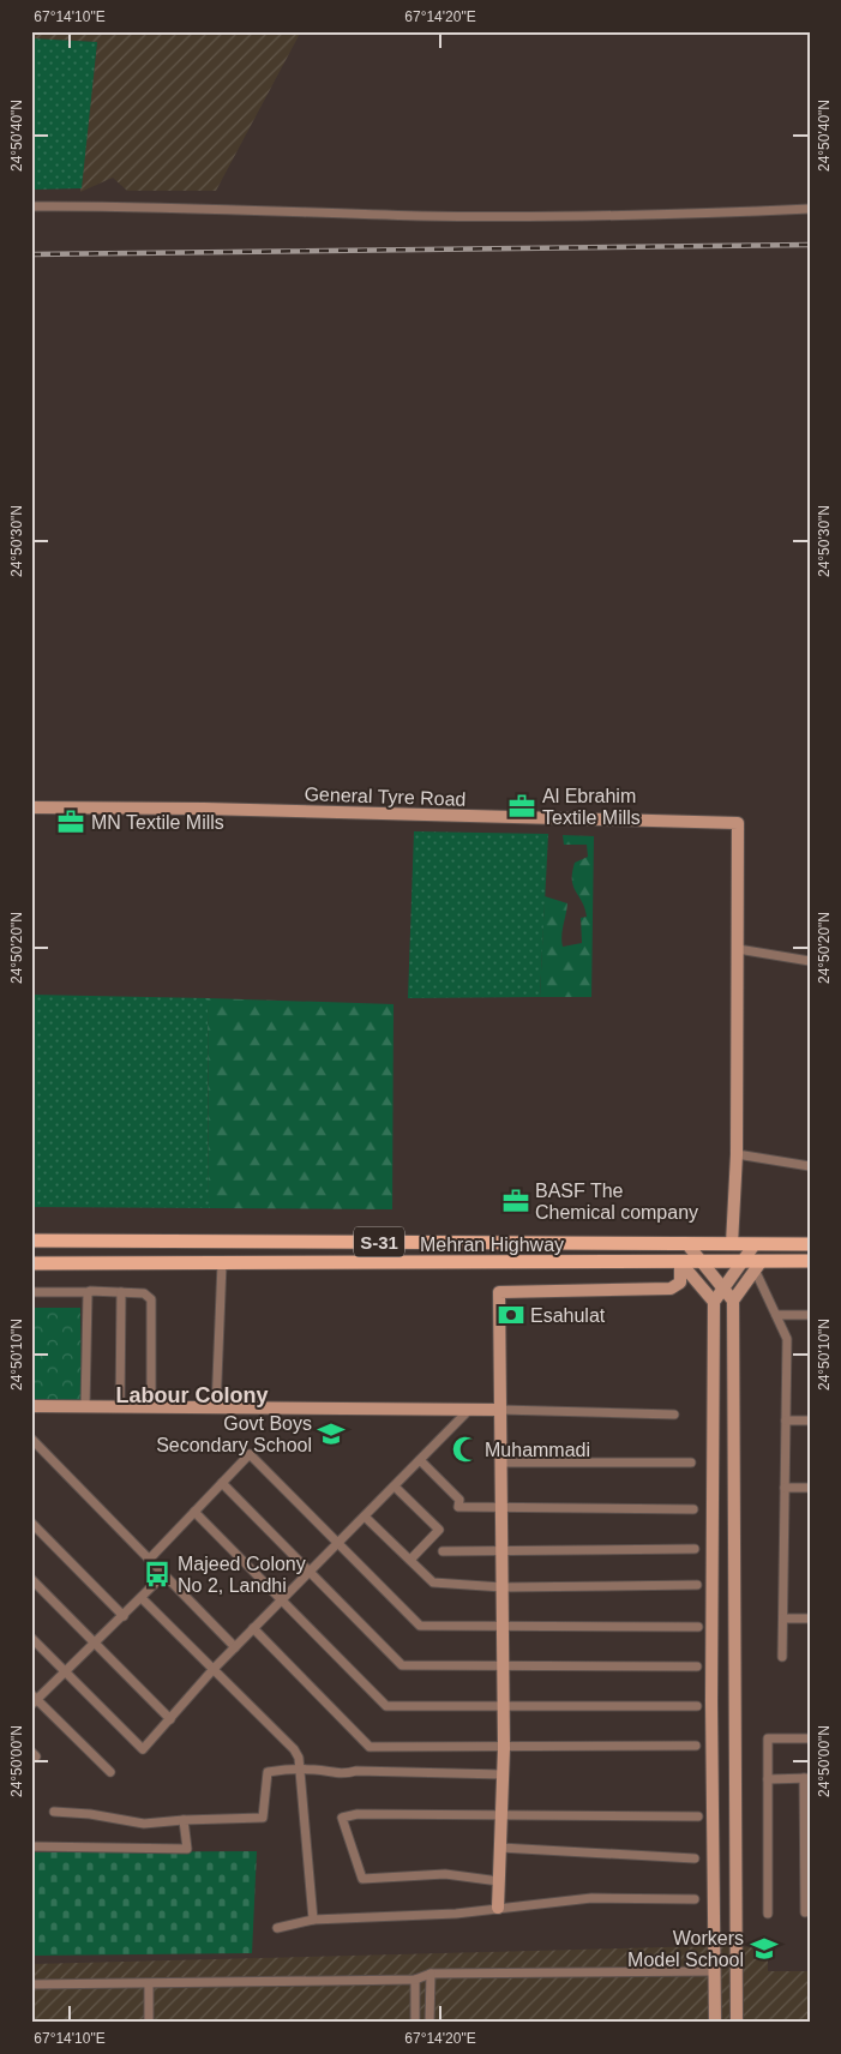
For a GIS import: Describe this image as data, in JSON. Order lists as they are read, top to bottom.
{
  "streets": {
    "main road": ["S-31", "Mehran Highway"],
    "street": ["General Tyre Road"]
  },
  "districts": ["Labour Colony"],
  "places": {
    "office": ["Al Ebrahim Textile Mills", "MN Textile Mills", "BASF The Chemical company"],
    "bank": ["Esahulat"],
    "school or university": ["Govt Boys Secondary School", "Workers Model School"],
    "mosque": ["Muhammadi"],
    "bus stop": ["Majeed Colony No 2, Landhi"]
  },
  "coordinates": [
    "67°14'10\"E",
    "67°14'20\"E",
    "24°50'40\"N",
    "24°50'30\"N",
    "24°50'20\"N",
    "24°50'10\"N",
    "24°50'00\"N"
  ]
}
